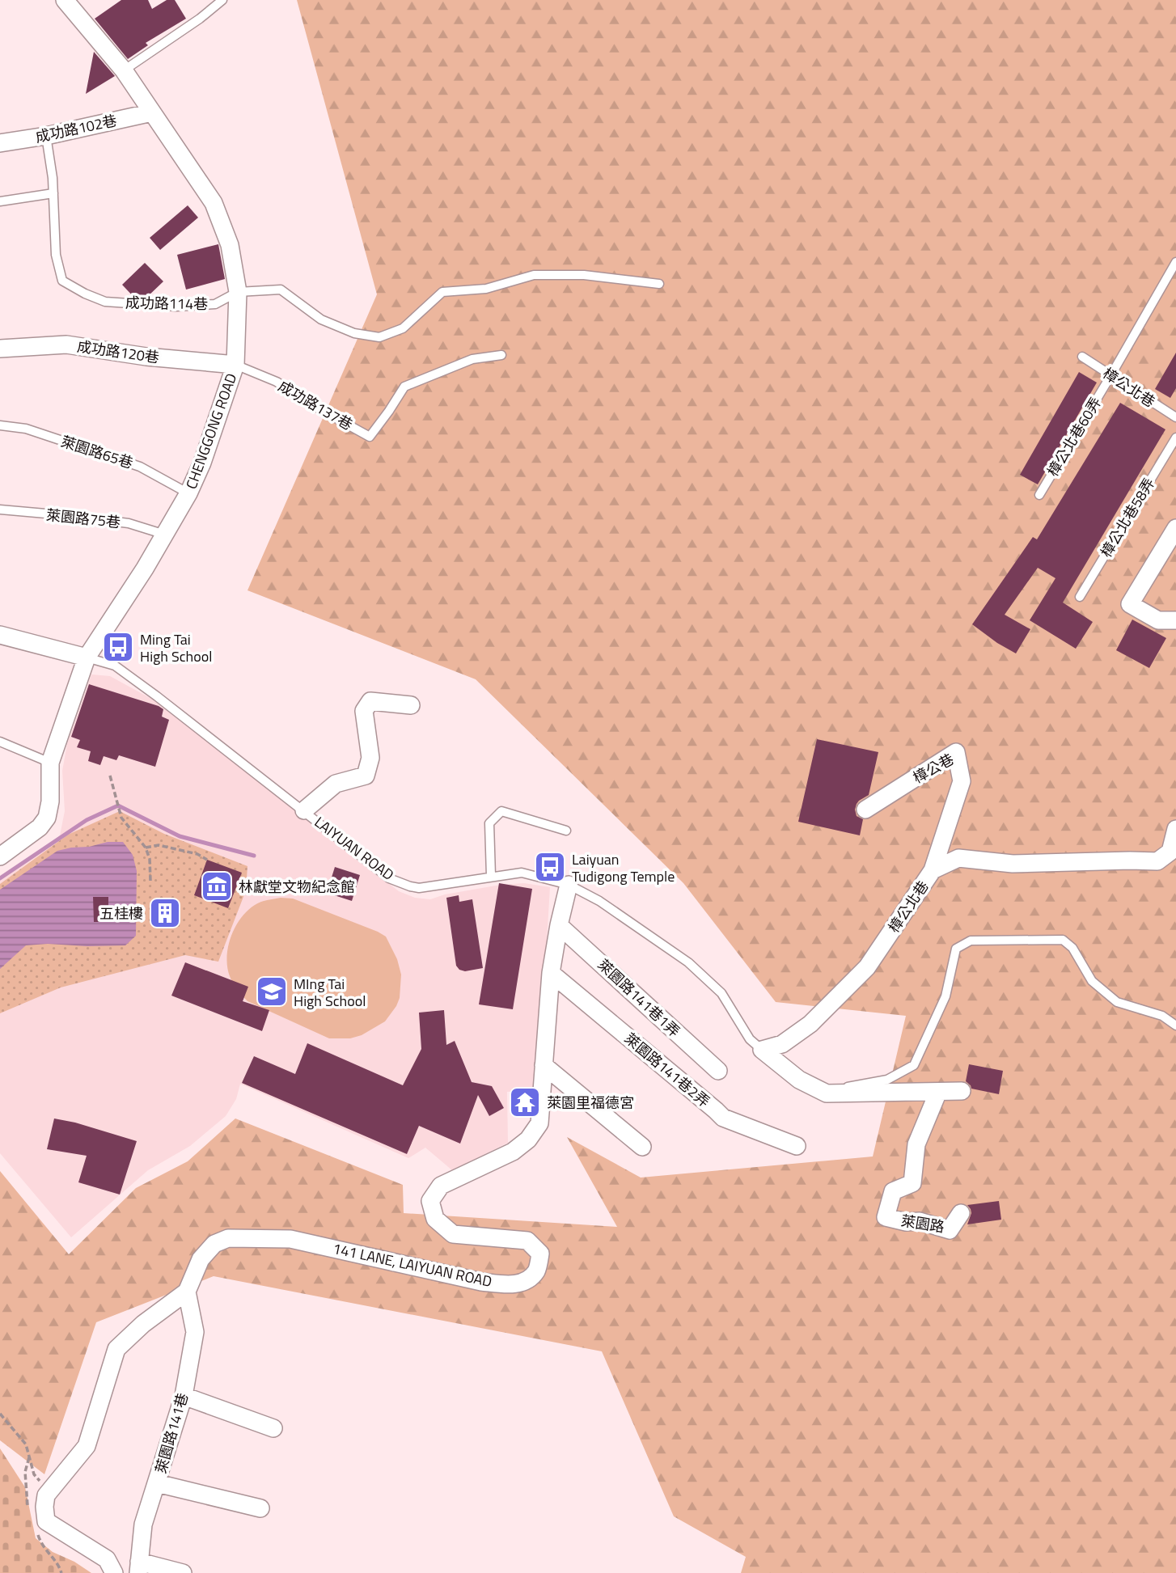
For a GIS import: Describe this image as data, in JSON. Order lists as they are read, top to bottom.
{
  "streets": {
    "street": [
      "成功路102巷",
      "成功路120巷",
      "樟公北巷",
      "CHENGGONG ROAD",
      "樟公巷",
      "LAIYUAN ROAD",
      "萊園路141巷1弄",
      "萊園路141巷2弄",
      "萊園路",
      "141 LANE, LAIYUAN ROAD",
      "萊園路141巷"
    ],
    "lane": [
      "成功路114巷",
      "成功路137巷",
      "樟公北巷60弄",
      "萊園路65巷",
      "樟公北巷58弄",
      "萊園路75巷"
    ]
  },
  "crossings": [
    ["成功路102巷", "成功路114巷"],
    ["成功路102巷", "CHENGGONG ROAD"],
    ["成功路114巷", "CHENGGONG ROAD"],
    ["成功路120巷", "成功路137巷"],
    ["成功路120巷", "CHENGGONG ROAD"],
    ["樟公北巷", "樟公北巷60弄"],
    ["樟公北巷", "樟公巷"],
    ["樟公北巷", "LAIYUAN ROAD"],
    ["成功路137巷", "CHENGGONG ROAD"],
    ["CHENGGONG ROAD", "萊園路65巷"],
    ["CHENGGONG ROAD", "萊園路75巷"],
    ["CHENGGONG ROAD", "LAIYUAN ROAD"],
    ["LAIYUAN ROAD", "141 LANE, LAIYUAN ROAD"],
    ["萊園路141巷1弄", "141 LANE, LAIYUAN ROAD"],
    ["萊園路141巷2弄", "141 LANE, LAIYUAN ROAD"],
    ["141 LANE, LAIYUAN ROAD", "萊園路141巷"]
  ],
  "places": {
    "bus stop": ["Ming Tai High School", "Laiyuan Tudigong Temple"],
    "museum": ["林獻堂文物紀念館"],
    "building": ["五桂樓"],
    "school or university": ["MIng Tai High School"],
    "temple": ["萊園里福德宮"]
  }
}
